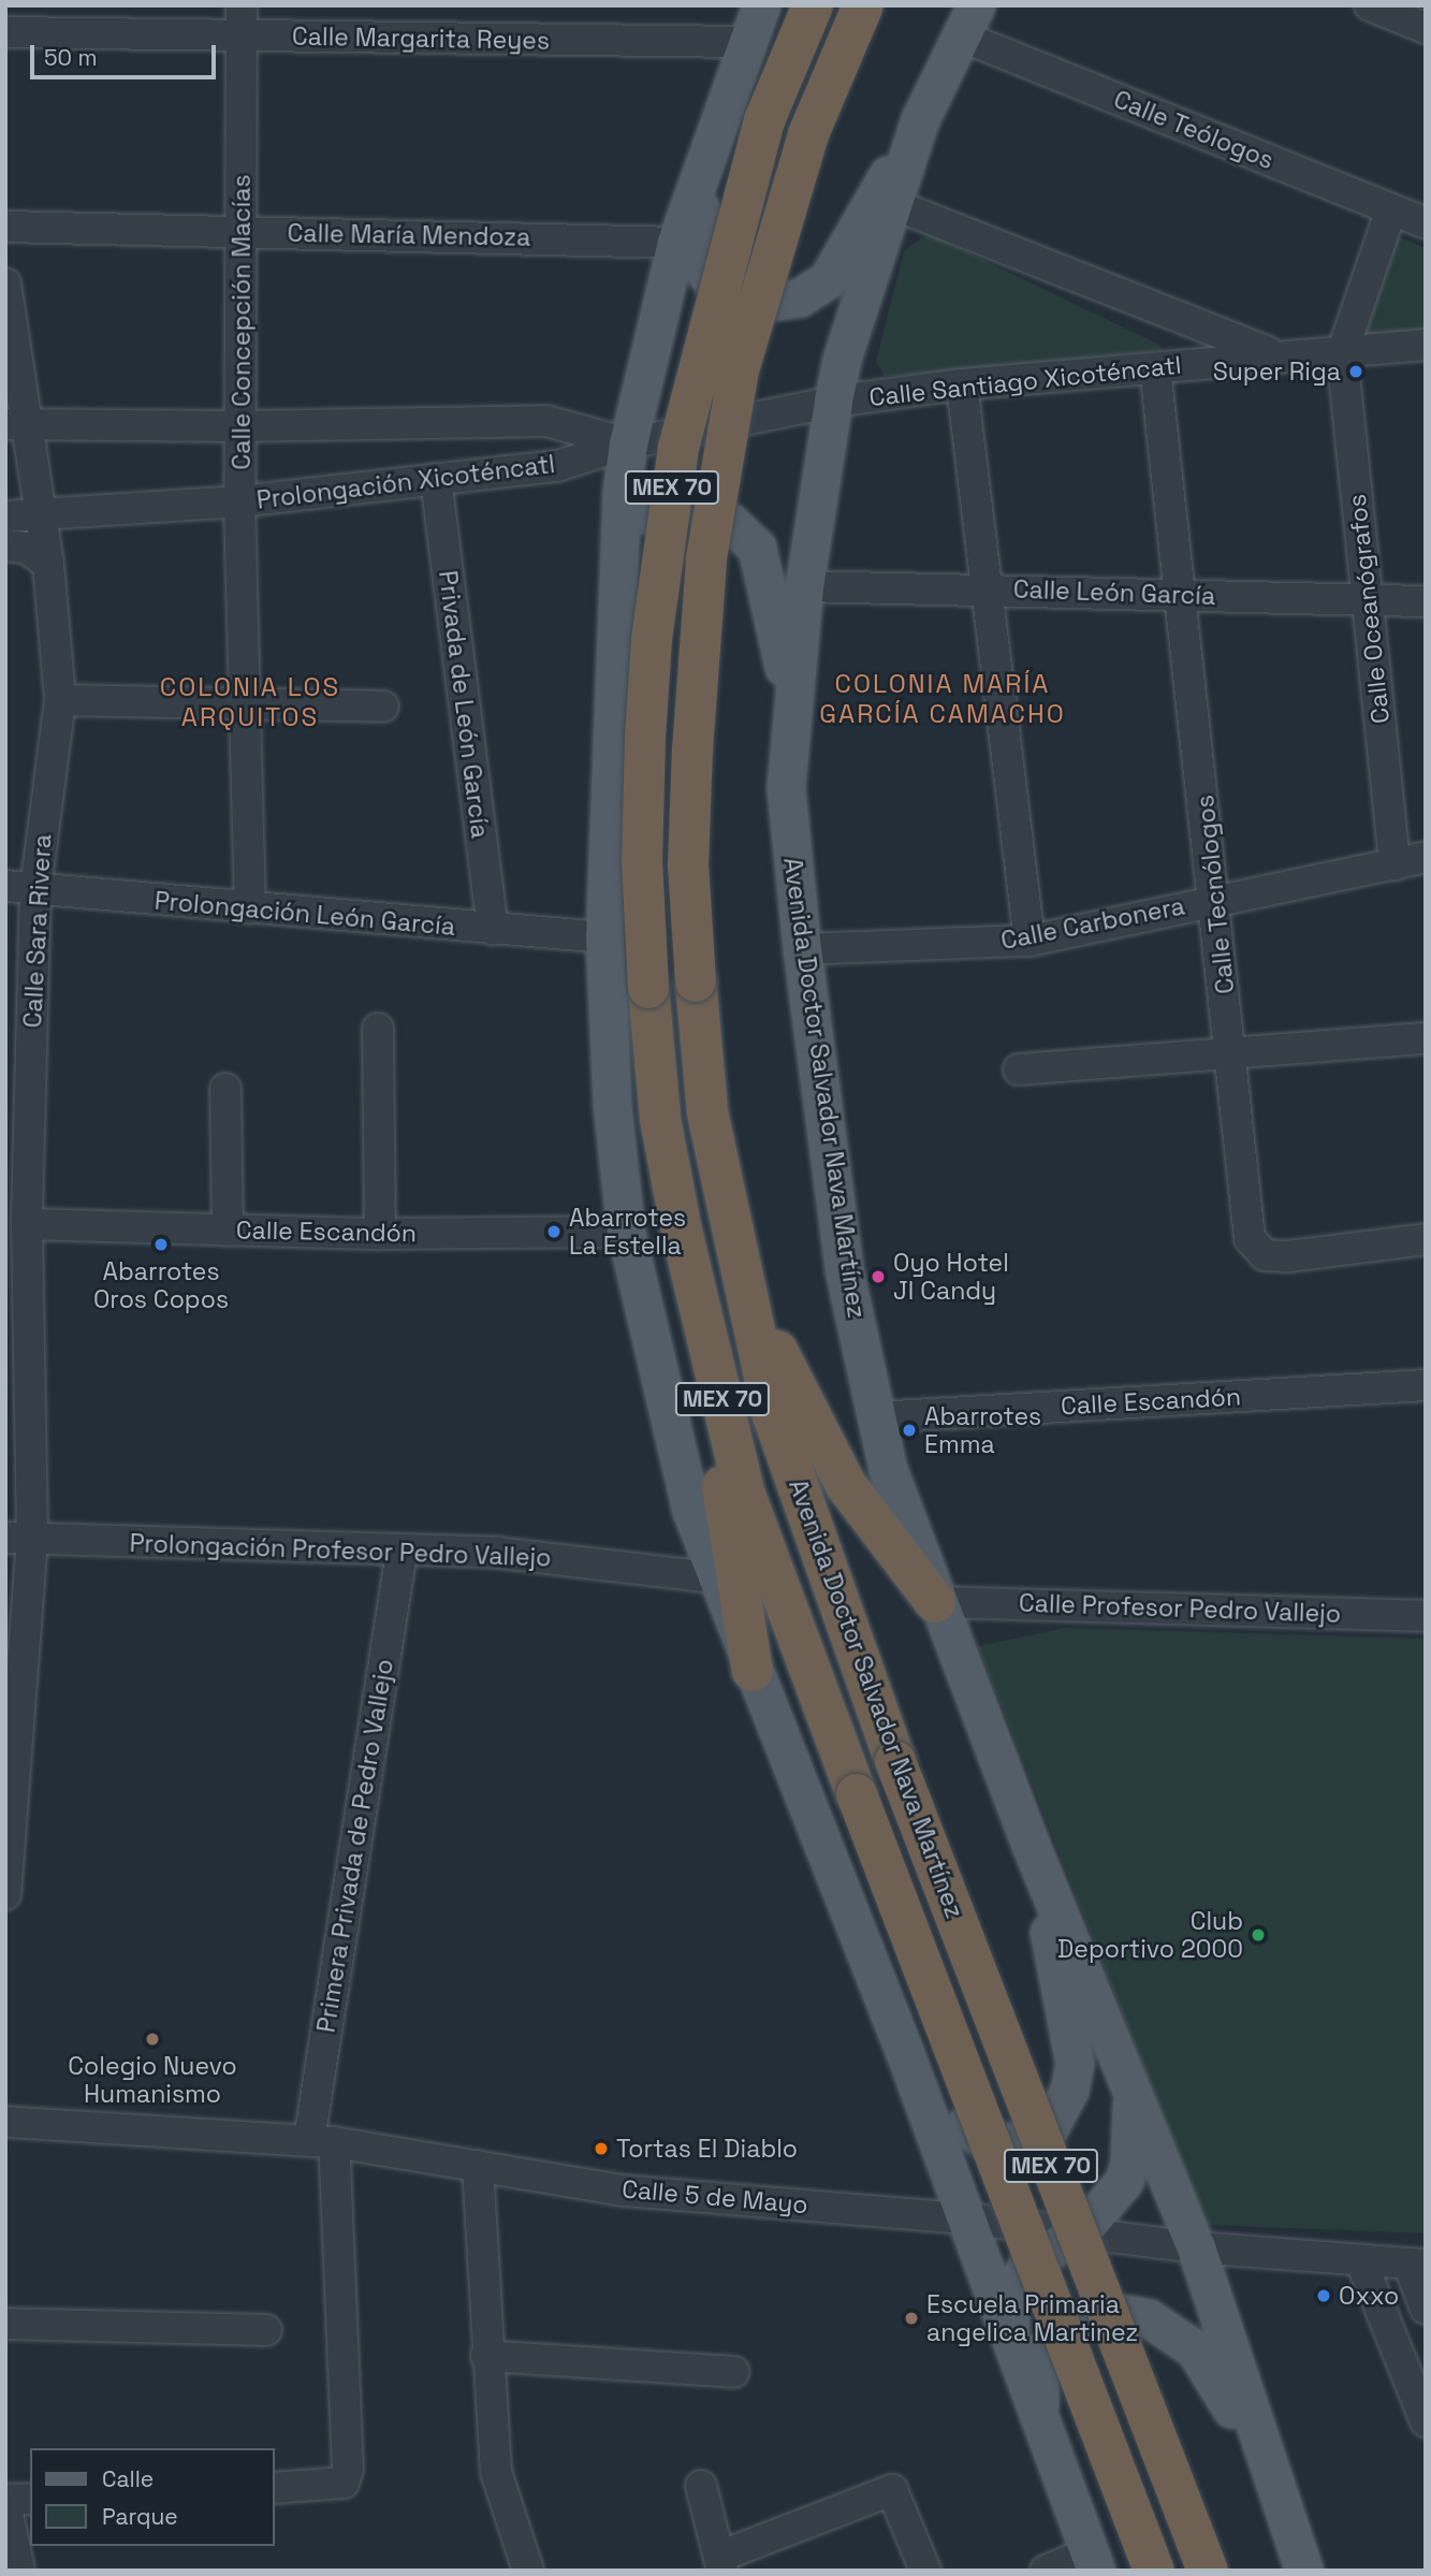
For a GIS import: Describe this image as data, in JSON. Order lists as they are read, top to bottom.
{
  "streets": {
    "highway": ["MEX 70", "Avenida Doctor Salvador Nava Martínez"],
    "street": [
      "Calle Margarita Reyes",
      "Calle Teólogos",
      "Calle María Mendoza",
      "Calle Concepción Macías",
      "Calle Santiago Xicoténcatl",
      "Prolongación Xicoténcatl",
      "Calle León García",
      "Calle Oceanógrafos",
      "Privada de León García",
      "Calle Tecnólogos",
      "Prolongación León García",
      "Calle Carbonera",
      "Calle Sara Rivera",
      "Calle Escandón",
      "Prolongación Profesor Pedro Vallejo",
      "Calle Profesor Pedro Vallejo",
      "Primera Privada de Pedro Vallejo",
      "Calle 5 de Mayo"
    ]
  },
  "crossings": [
    ["Calle Margarita Reyes", "Calle Concepción Macías"],
    ["Calle Teólogos", "Avenida Doctor Salvador Nava Martínez"],
    ["Calle María Mendoza", "Calle Concepción Macías"],
    ["Calle Concepción Macías", "Prolongación Xicoténcatl"],
    ["Calle Concepción Macías", "Prolongación León García"],
    ["Calle Santiago Xicoténcatl", "Prolongación Xicoténcatl"],
    ["Calle Santiago Xicoténcatl", "Calle Oceanógrafos"],
    ["Calle Santiago Xicoténcatl", "Calle Tecnólogos"],
    ["Calle Santiago Xicoténcatl", "Avenida Doctor Salvador Nava Martínez"],
    ["Prolongación Xicoténcatl", "Privada de León García"],
    ["Prolongación Xicoténcatl", "Calle Sara Rivera"],
    ["Calle León García", "Calle Oceanógrafos"],
    ["Calle León García", "Calle Tecnólogos"],
    ["Calle León García", "Avenida Doctor Salvador Nava Martínez"],
    ["Calle Oceanógrafos", "Calle Carbonera"],
    ["Privada de León García", "Prolongación León García"],
    ["Calle Tecnólogos", "Calle Carbonera"],
    ["Prolongación León García", "Calle Sara Rivera"],
    ["Calle Carbonera", "Avenida Doctor Salvador Nava Martínez"],
    ["Calle Sara Rivera", "Calle Escandón"],
    ["Calle Sara Rivera", "Prolongación Profesor Pedro Vallejo"],
    ["Avenida Doctor Salvador Nava Martínez", "Calle Escandón"],
    ["Avenida Doctor Salvador Nava Martínez", "Calle Profesor Pedro Vallejo"],
    ["Avenida Doctor Salvador Nava Martínez", "Calle 5 de Mayo"],
    ["Prolongación Profesor Pedro Vallejo", "Primera Privada de Pedro Vallejo"],
    ["Primera Privada de Pedro Vallejo", "Calle 5 de Mayo"]
  ],
  "districts": ["COLONIA MARÍA GARCÍA CAMACHO", "COLONIA LOS ARQUITOS"],
  "places": [
    "Super Riga",
    "Abarrotes La Estella",
    "Abarrotes Oros Copos",
    "Oyo Hotel JI Candy",
    "Abarrotes Emma",
    "Club Deportivo 2000",
    "Colegio Nuevo Humanismo",
    "Tortas El Diablo",
    "Oxxo",
    "Escuela Primaria angelica Martinez"
  ],
  "legend": ["Calle", "Parque"],
  "scale_bar": "50 m"
}
